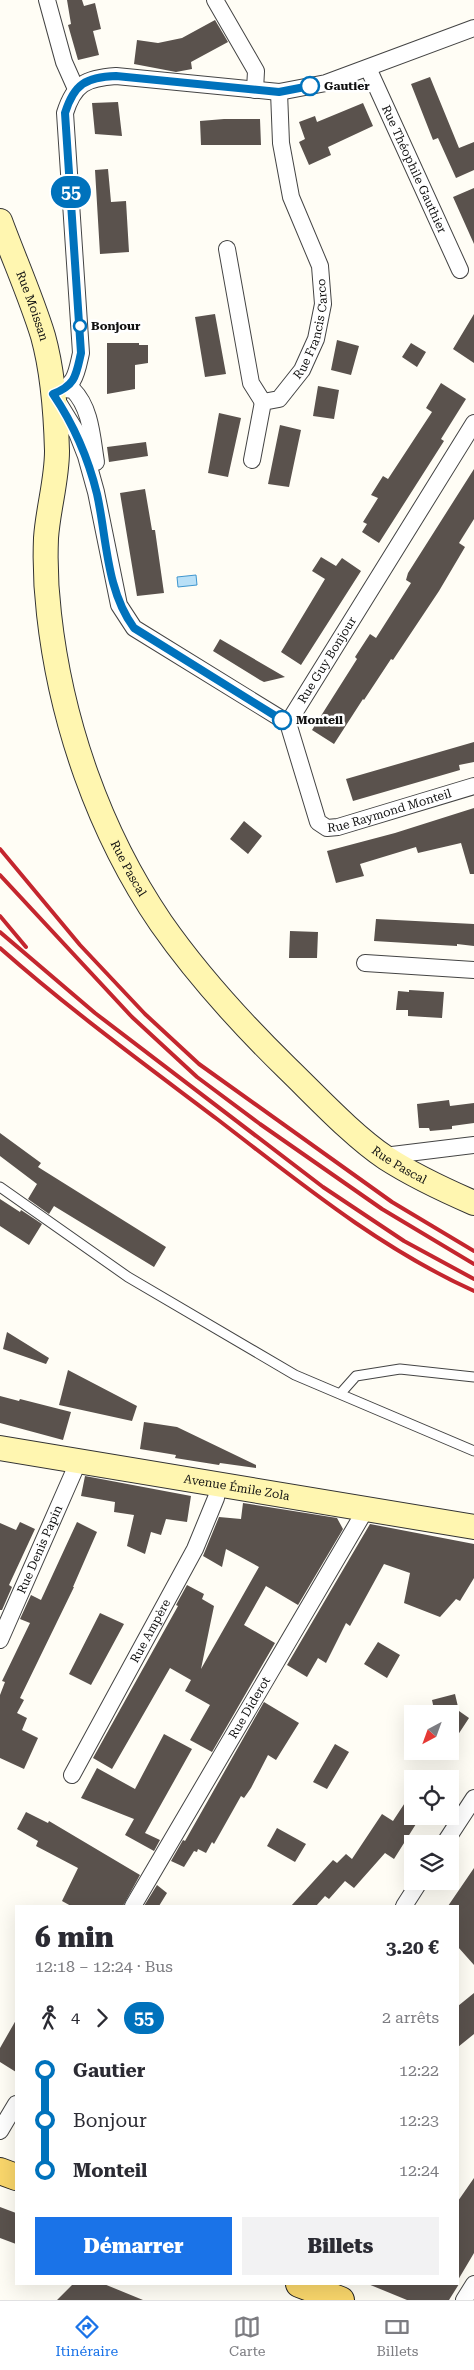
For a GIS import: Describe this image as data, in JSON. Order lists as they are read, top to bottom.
{
  "streets": {
    "main road": ["Rue Moissan", "Rue Pascal", "Avenue Émile Zola"],
    "street": [
      "Rue Théophile Gauthier",
      "Rue Francis Carco",
      "Rue Guy Bonjour",
      "Rue Raymond Monteil",
      "Rue Denis Papin",
      "Rue Ampère",
      "Rue Diderot"
    ]
  },
  "crossings": [
    ["Rue Moissan", "Rue Pascal"],
    ["Rue Guy Bonjour", "Rue Raymond Monteil"],
    ["Avenue Émile Zola", "Rue Denis Papin"],
    ["Avenue Émile Zola", "Rue Ampère"],
    ["Avenue Émile Zola", "Rue Diderot"]
  ],
  "places": ["Gautier", "Bonjour", "Monteil"],
  "lines": ["bus line 55"],
  "north": "bottom left",
  "page": {
    "on_map": "55",
    "heading": ["6 min", "12:18 – 12:24 · Bus", "3.20 €"],
    "legs": ["4", "55", "2 arrêts"],
    "list": [
      {
        "name": "Gautier",
        "value": "12:22"
      },
      {
        "name": "Bonjour",
        "value": "12:23"
      },
      {
        "name": "Monteil",
        "value": "12:24"
      }
    ],
    "buttons": ["Démarrer", "Billets"],
    "tabs": ["Itinéraire", "Carte", "Billets"]
  }
}
